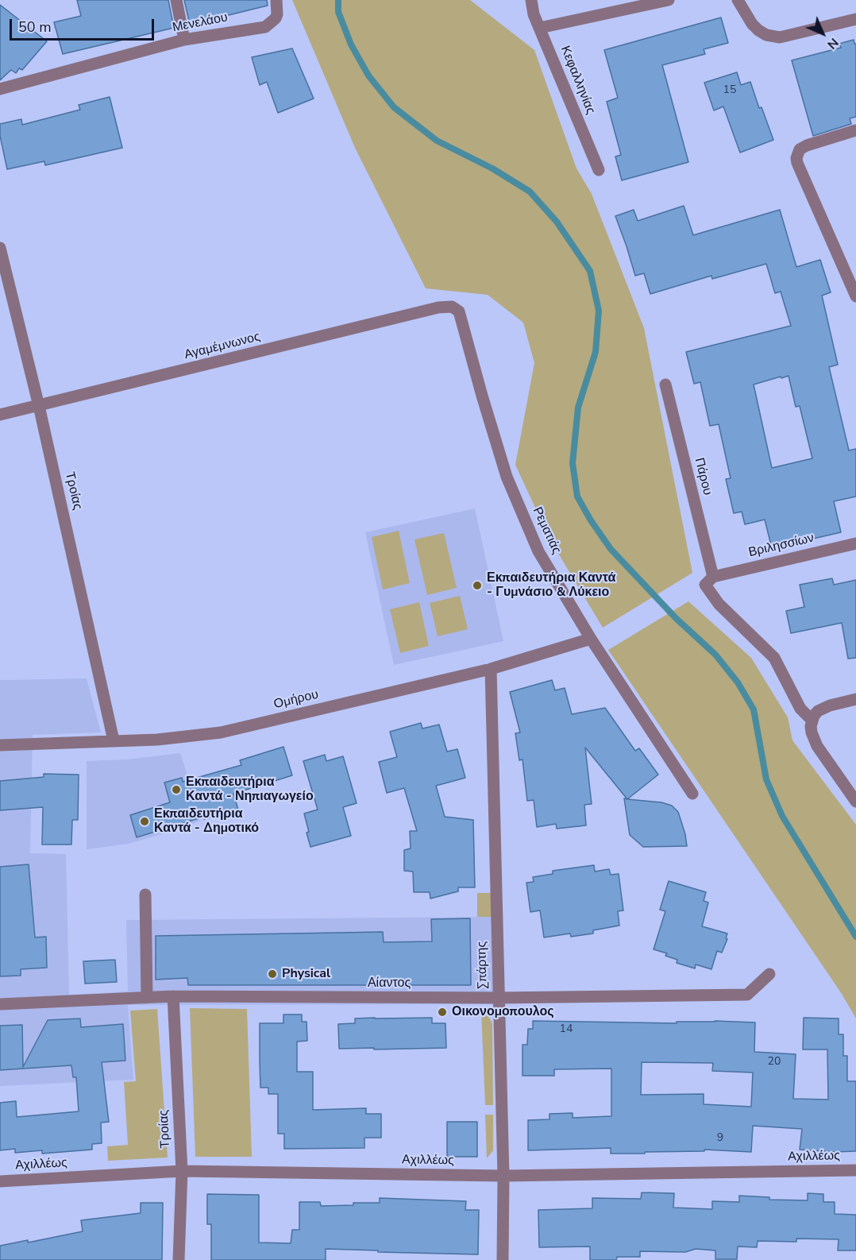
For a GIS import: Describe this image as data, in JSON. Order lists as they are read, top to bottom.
{
  "streets": {
    "street": [
      "Μενελάου",
      "Κεφαλληνίας",
      "Αγαμέμνωνος",
      "Πάρου",
      "Τροίας",
      "Ρεματιάς",
      "Βριλησσίων",
      "Ομήρου",
      "Σπάρτης",
      "Αίαντος",
      "Αχιλλέως"
    ]
  },
  "crossings": [
    ["Αγαμέμνωνος", "Τροίας"],
    ["Αγαμέμνωνος", "Ρεματιάς"],
    ["Πάρου", "Βριλησσίων"],
    ["Τροίας", "Ομήρου"],
    ["Τροίας", "Αίαντος"],
    ["Τροίας", "Αχιλλέως"],
    ["Ρεματιάς", "Ομήρου"],
    ["Ομήρου", "Σπάρτης"],
    ["Σπάρτης", "Αίαντος"],
    ["Σπάρτης", "Αχιλλέως"]
  ],
  "places": [
    "Εκπαιδευτήρια Καντά - Γυμνάσιο & Λύκειο",
    "Εκπαιδευτήρια Καντά - Νηπιαγωγείο",
    "Εκπαιδευτήρια Καντά - Δημοτικό",
    "Physical",
    "Οικονομοπουλος"
  ],
  "house_numbers": [
    "15",
    "14",
    "20",
    "9"
  ],
  "scale_bar": "50 m",
  "north": "bottom right"
}
